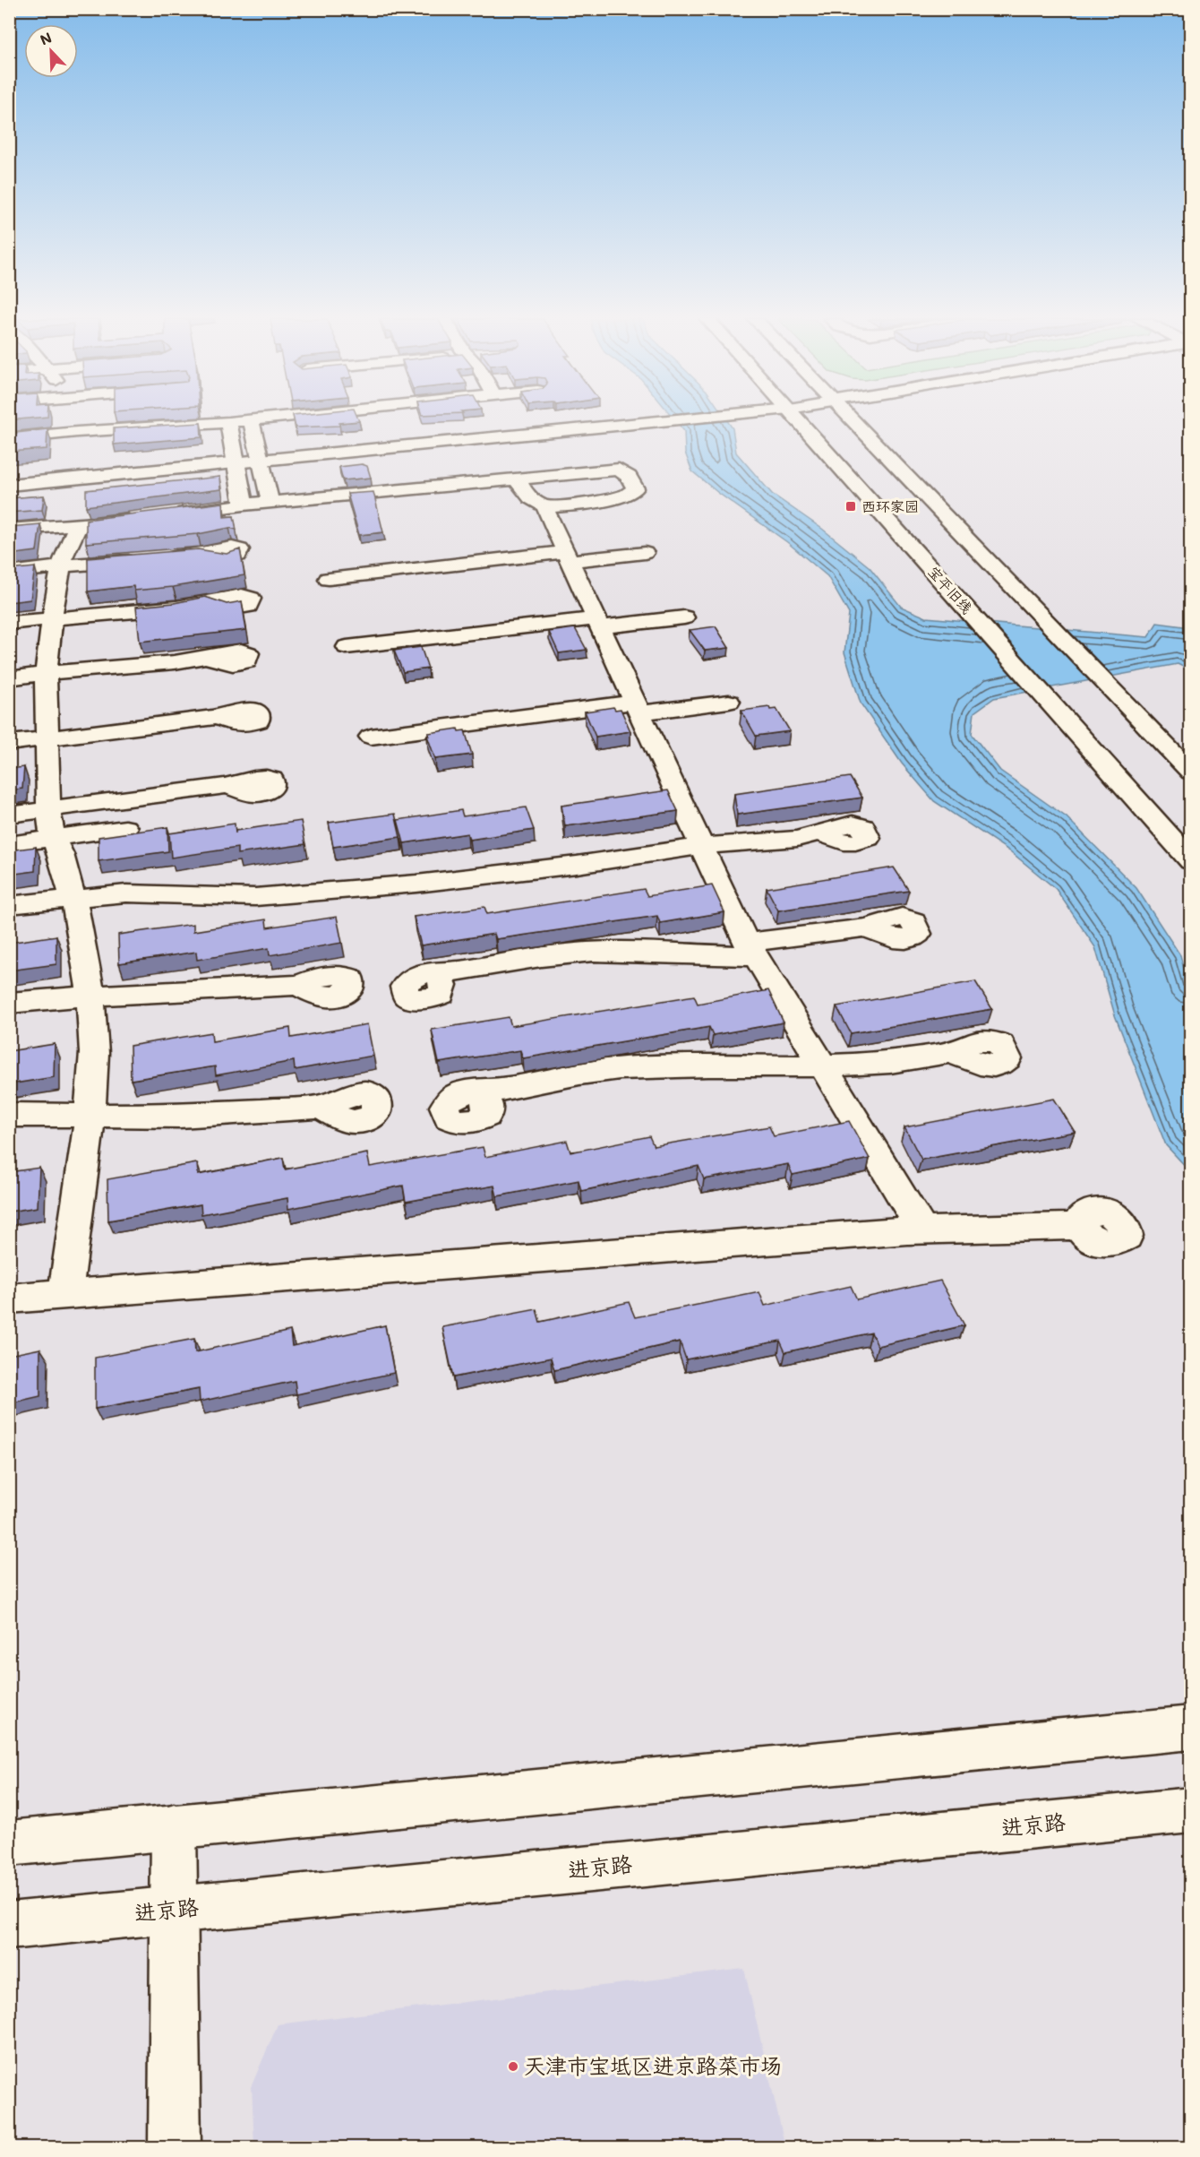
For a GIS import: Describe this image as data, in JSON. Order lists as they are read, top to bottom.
{
  "streets": {
    "street": ["宝平旧线", "进京路"]
  },
  "places": {
    "transit": ["西环家园"],
    "other": ["天津市宝坻区进京路菜市场"]
  },
  "north": "top left"
}
